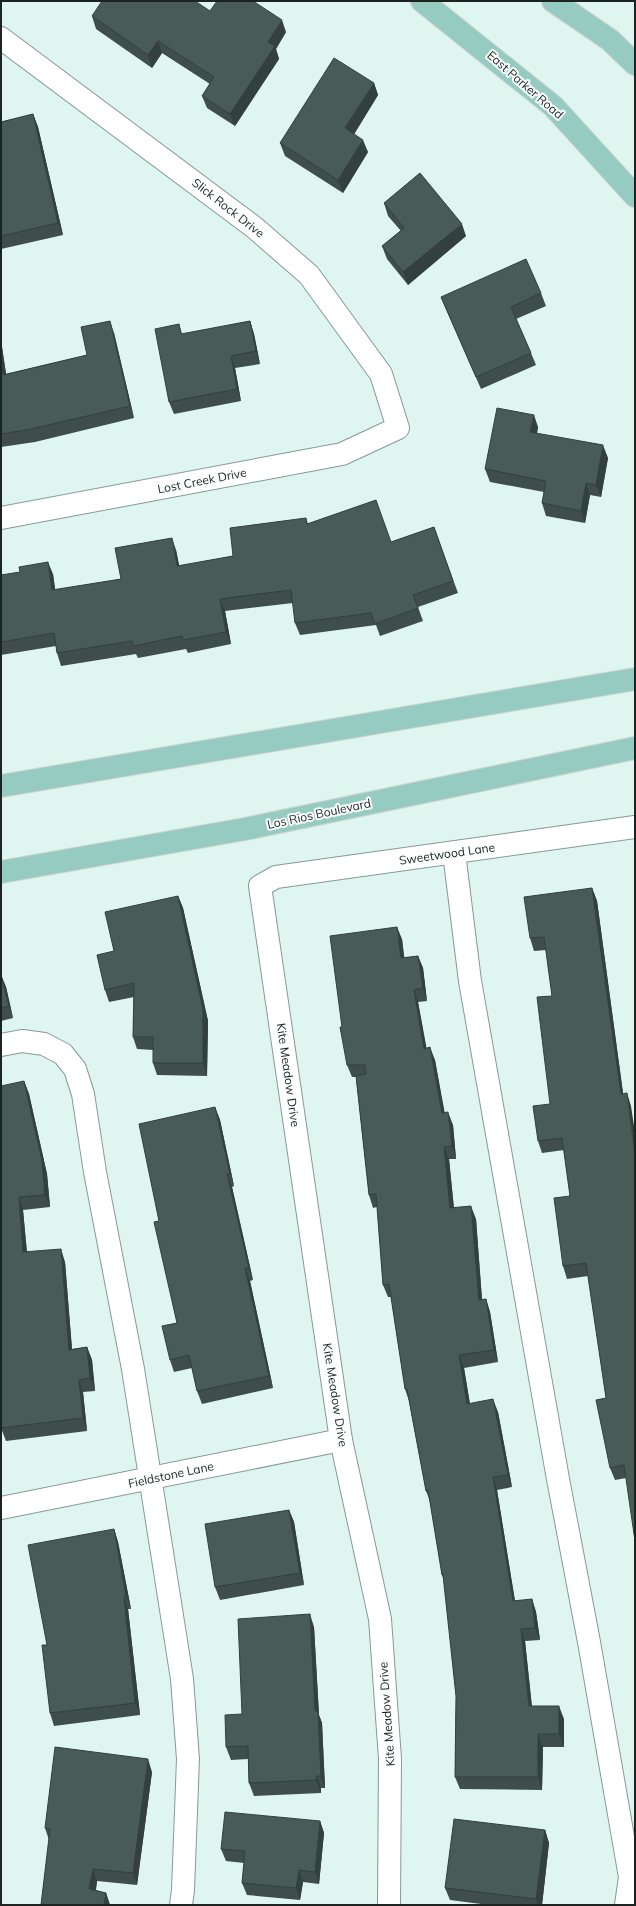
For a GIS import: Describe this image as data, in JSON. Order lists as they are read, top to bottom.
{
  "streets": {
    "main road": ["East Parker Road", "Los Rios Boulevard"],
    "street": [
      "Slick Rock Drive",
      "Lost Creek Drive",
      "Sweetwood Lane",
      "Kite Meadow Drive",
      "Fieldstone Lane"
    ]
  },
  "crossings": [
    ["Slick Rock Drive", "Lost Creek Drive"],
    ["Sweetwood Lane", "Kite Meadow Drive"],
    ["Kite Meadow Drive", "Fieldstone Lane"]
  ]
}
